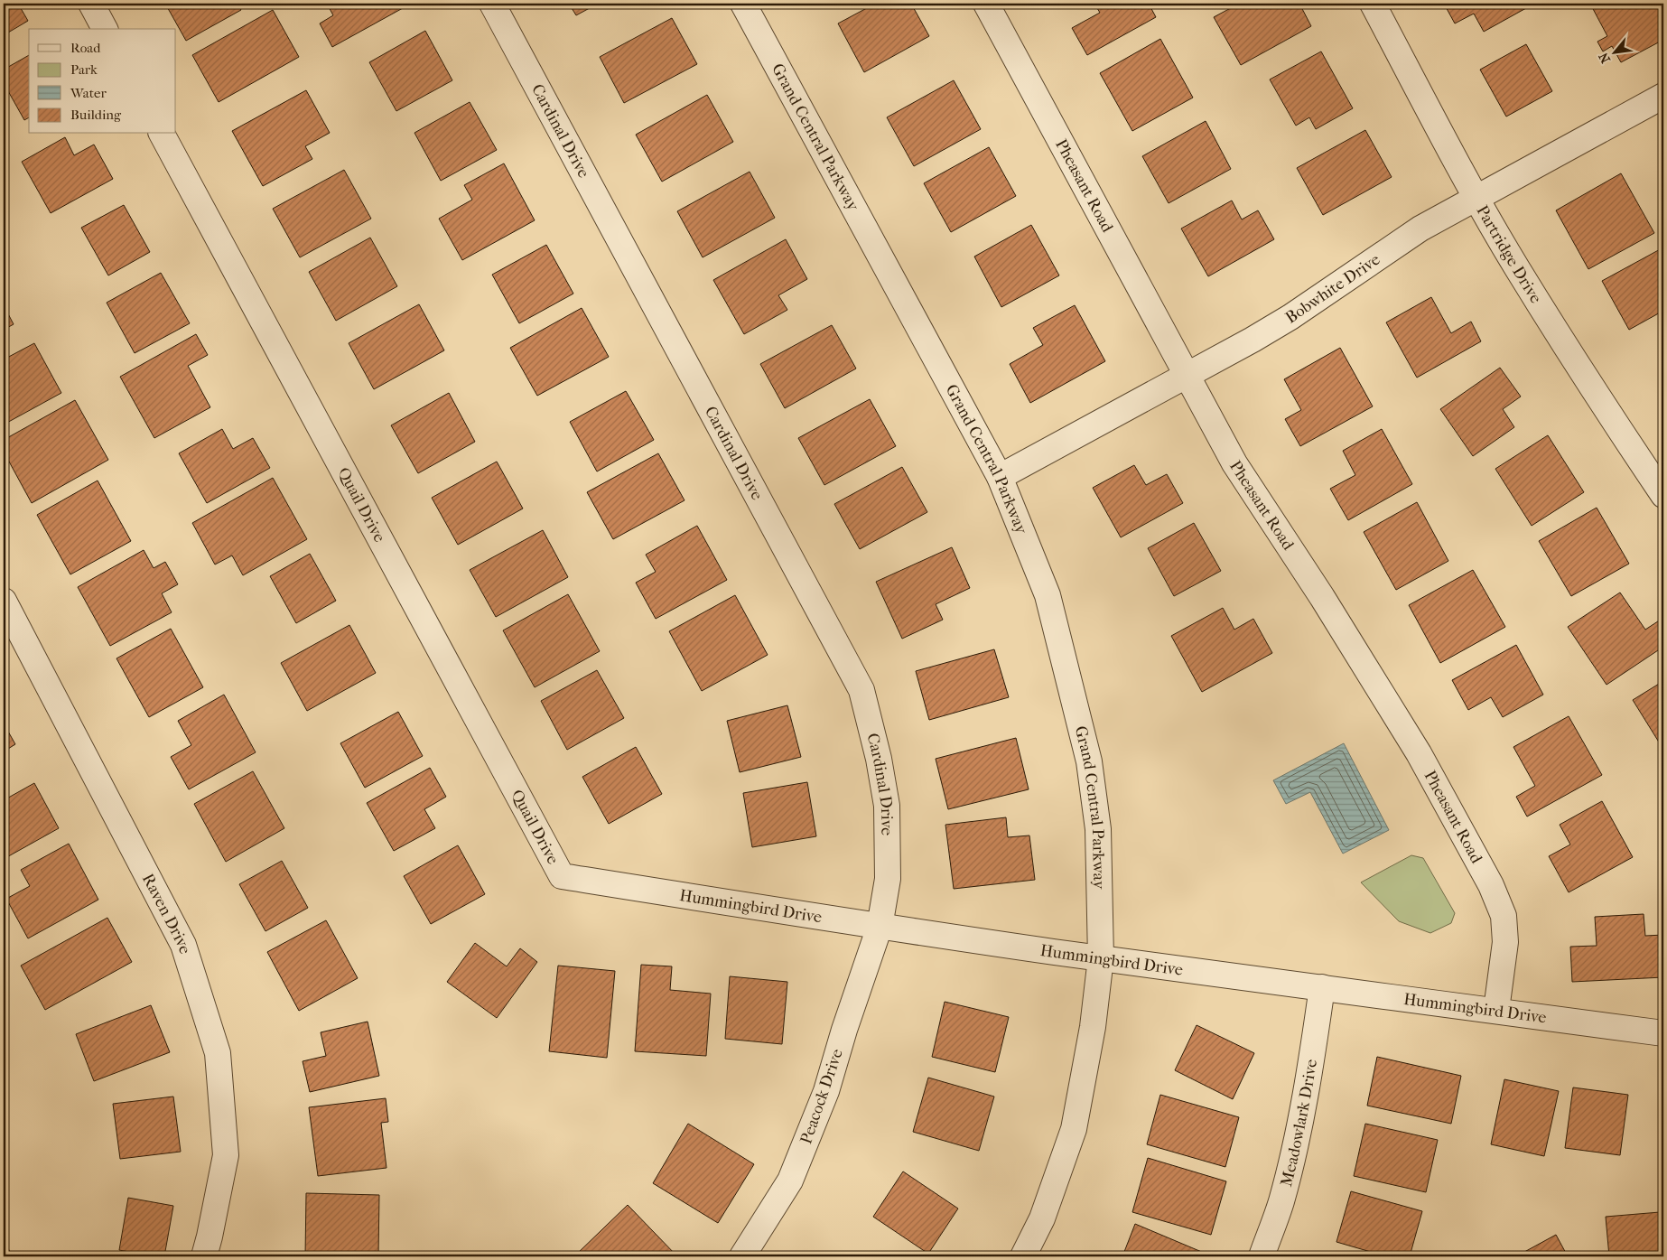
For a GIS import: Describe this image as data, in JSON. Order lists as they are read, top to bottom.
{
  "streets": {
    "street": [
      "Cardinal Drive",
      "Grand Central Parkway",
      "Pheasant Road",
      "Partridge Drive",
      "Bobwhite Drive",
      "Quail Drive",
      "Hummingbird Drive",
      "Raven Drive",
      "Peacock Drive",
      "Meadowlark Drive"
    ]
  },
  "crossings": [
    ["Cardinal Drive", "Hummingbird Drive"],
    ["Cardinal Drive", "Peacock Drive"],
    ["Grand Central Parkway", "Bobwhite Drive"],
    ["Grand Central Parkway", "Hummingbird Drive"],
    ["Pheasant Road", "Bobwhite Drive"],
    ["Pheasant Road", "Hummingbird Drive"],
    ["Partridge Drive", "Bobwhite Drive"],
    ["Quail Drive", "Hummingbird Drive"],
    ["Hummingbird Drive", "Peacock Drive"],
    ["Hummingbird Drive", "Meadowlark Drive"]
  ],
  "legend": [
    "Road",
    "Park",
    "Water",
    "Building"
  ],
  "north": "bottom left"
}
